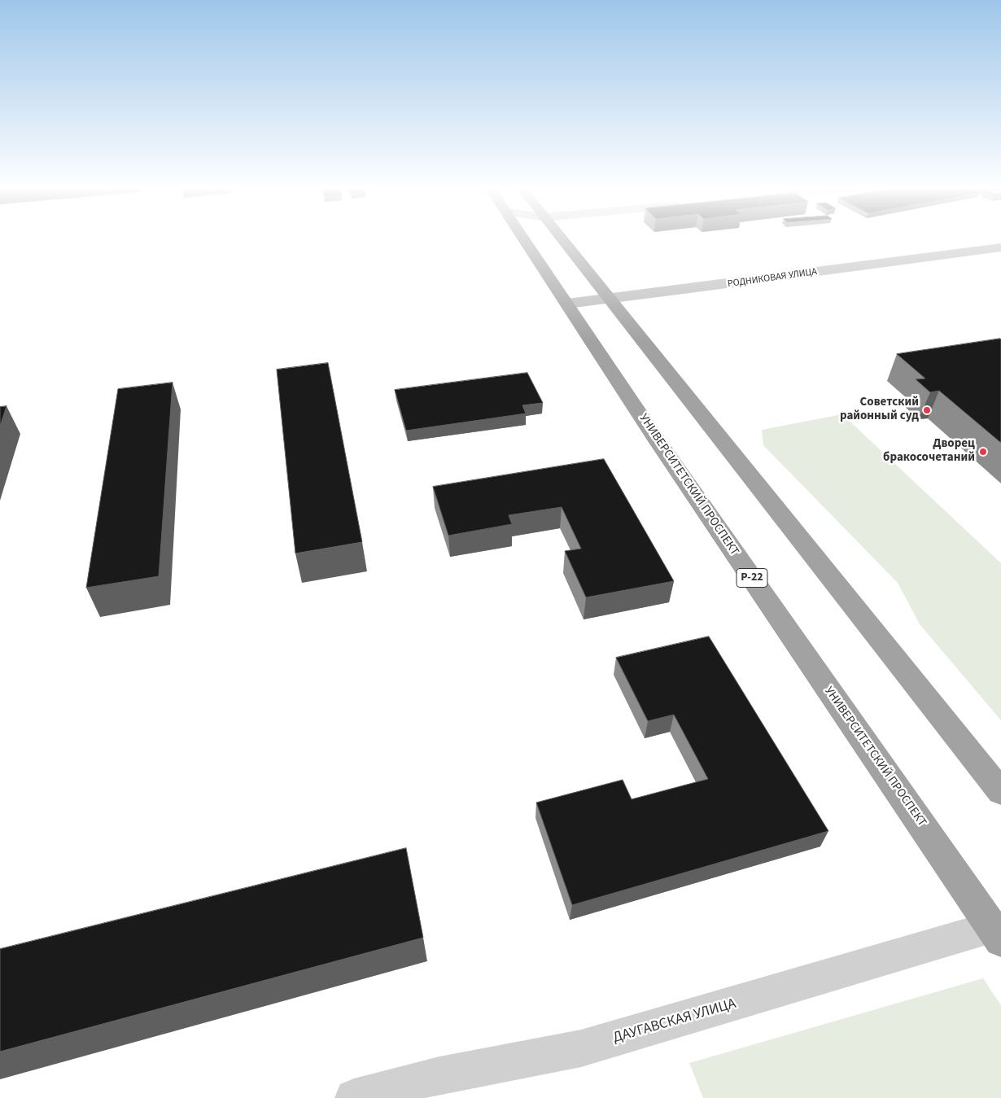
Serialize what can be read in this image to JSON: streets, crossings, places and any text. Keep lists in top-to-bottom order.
{
  "streets": {
    "highway": ["УНИВЕРСИТЕТСКИЙ ПРОСПЕКТ", "Р-22"],
    "main road": ["РОДНИКОВАЯ УЛИЦА"],
    "street": ["ДАУГАВСКАЯ УЛИЦА"]
  },
  "crossings": [
    ["РОДНИКОВАЯ УЛИЦА", "УНИВЕРСИТЕТСКИЙ ПРОСПЕКТ"],
    ["УНИВЕРСИТЕТСКИЙ ПРОСПЕКТ", "ДАУГАВСКАЯ УЛИЦА"]
  ],
  "places": ["Советский районный суд", "Дворец бракосочетаний"]
}
